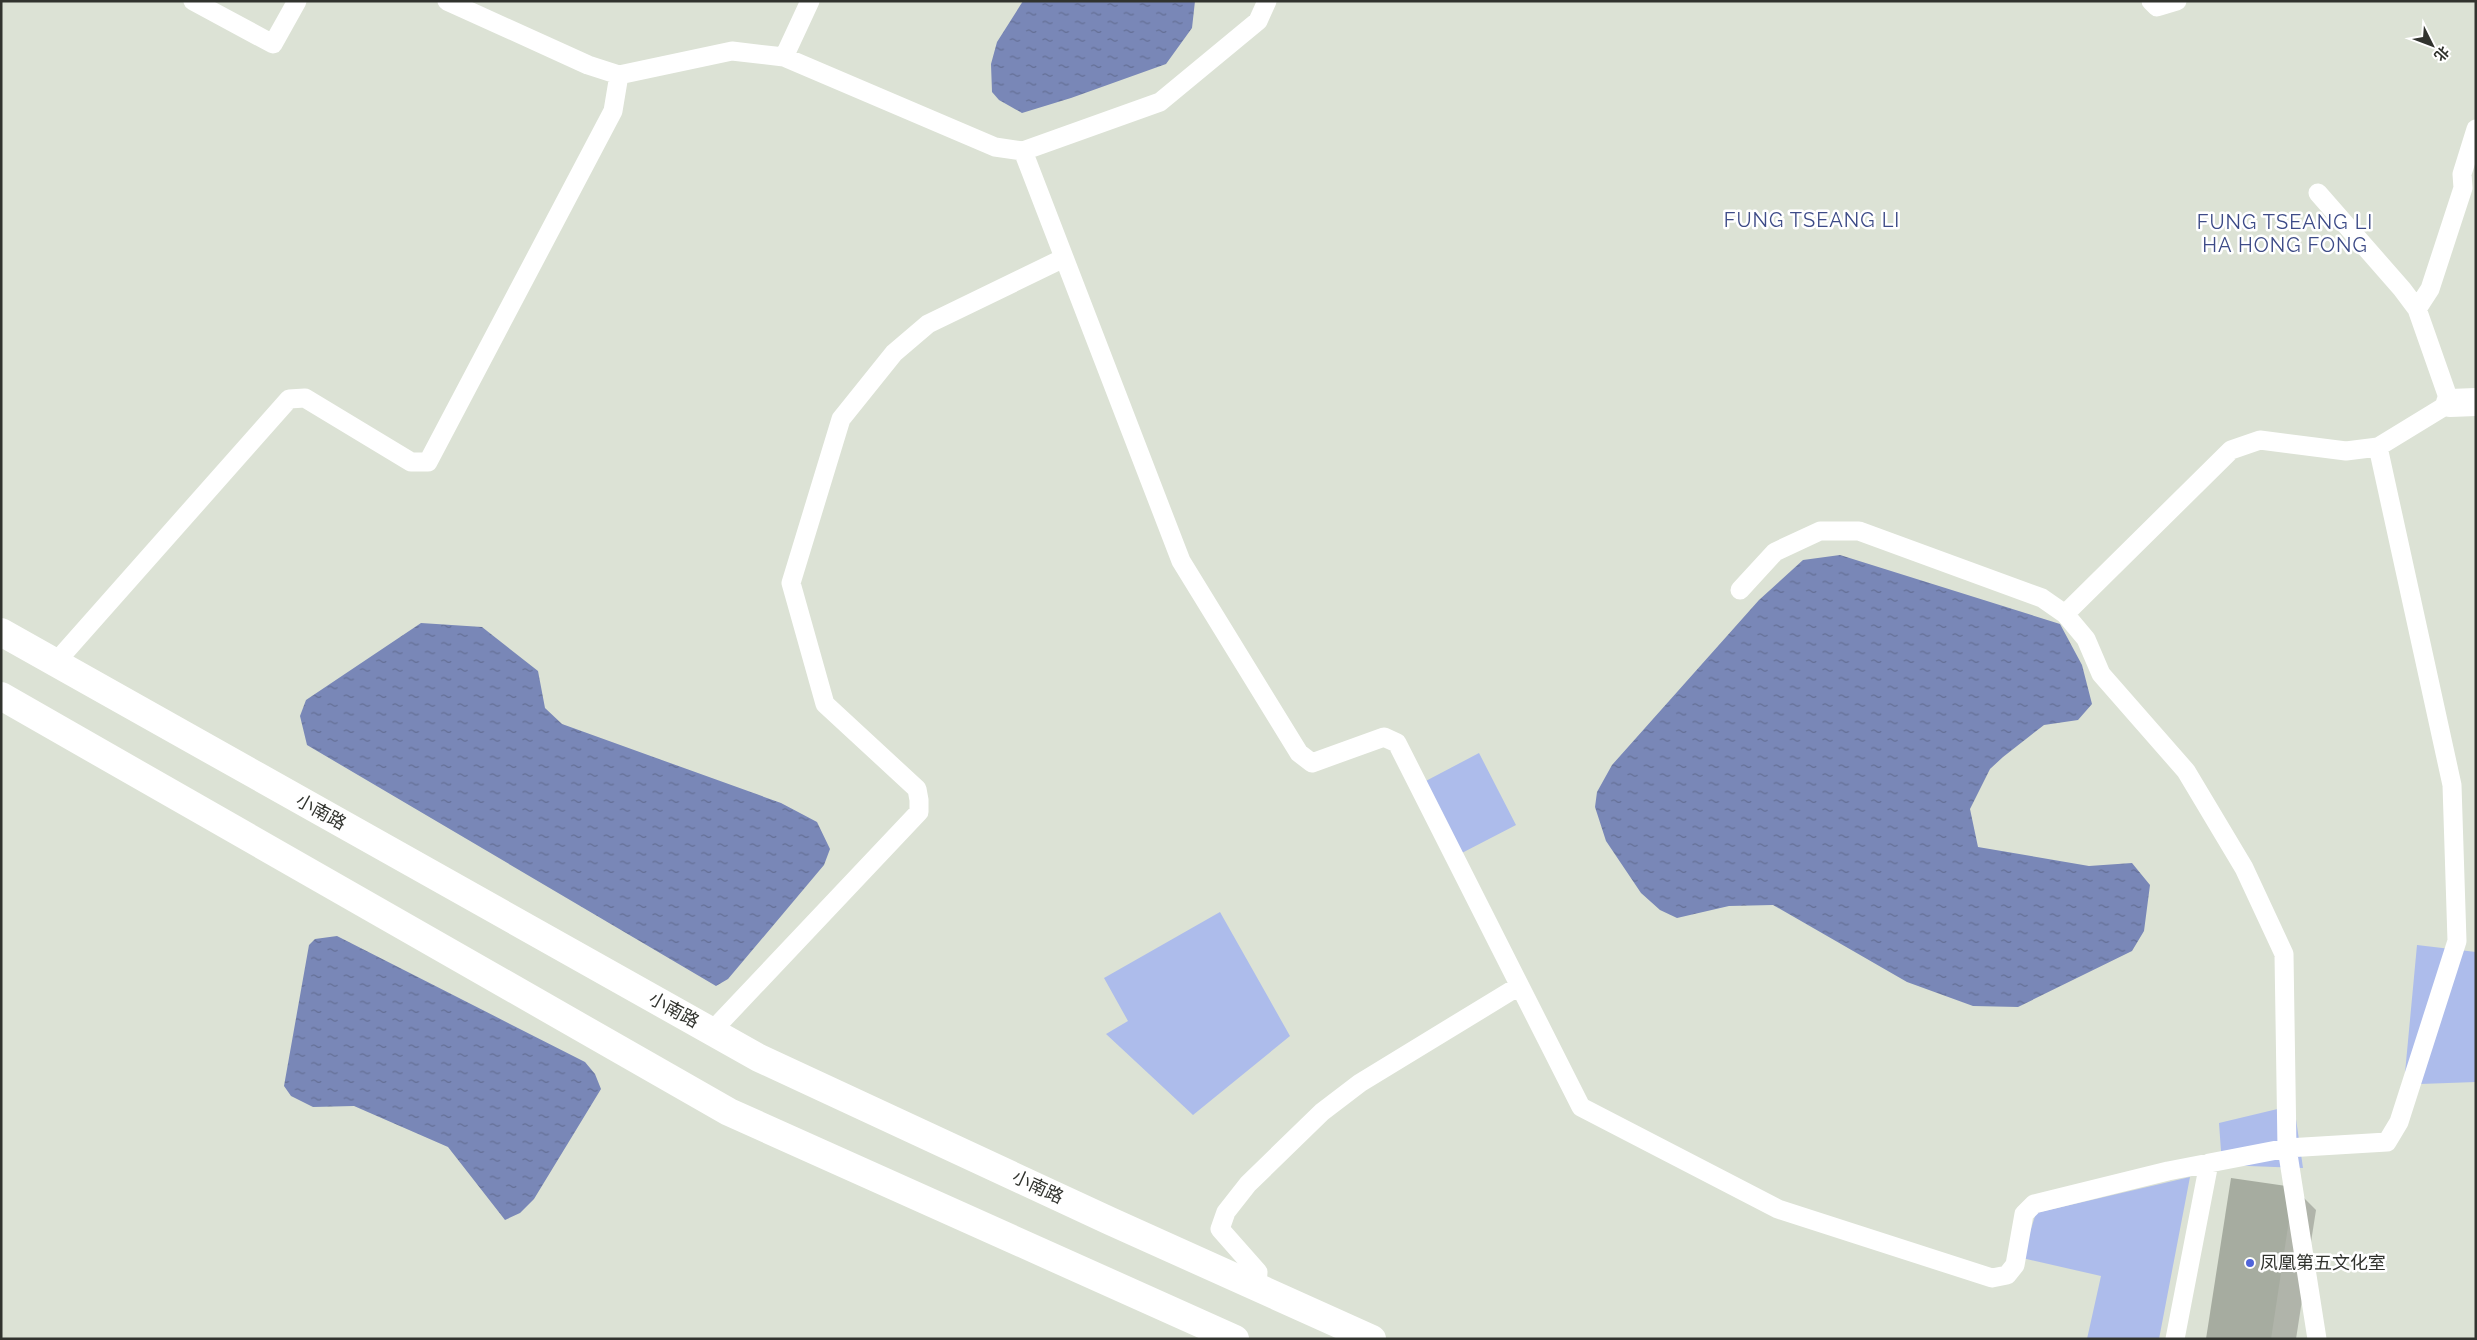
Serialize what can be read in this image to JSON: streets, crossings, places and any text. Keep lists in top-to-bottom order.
{
  "streets": {
    "main road": ["小南路"]
  },
  "districts": ["FUNG TSEANG LI", "FUNG TSEANG LI HA HONG FONG"],
  "places": ["凤凰第五文化室"],
  "north": "bottom right"
}
